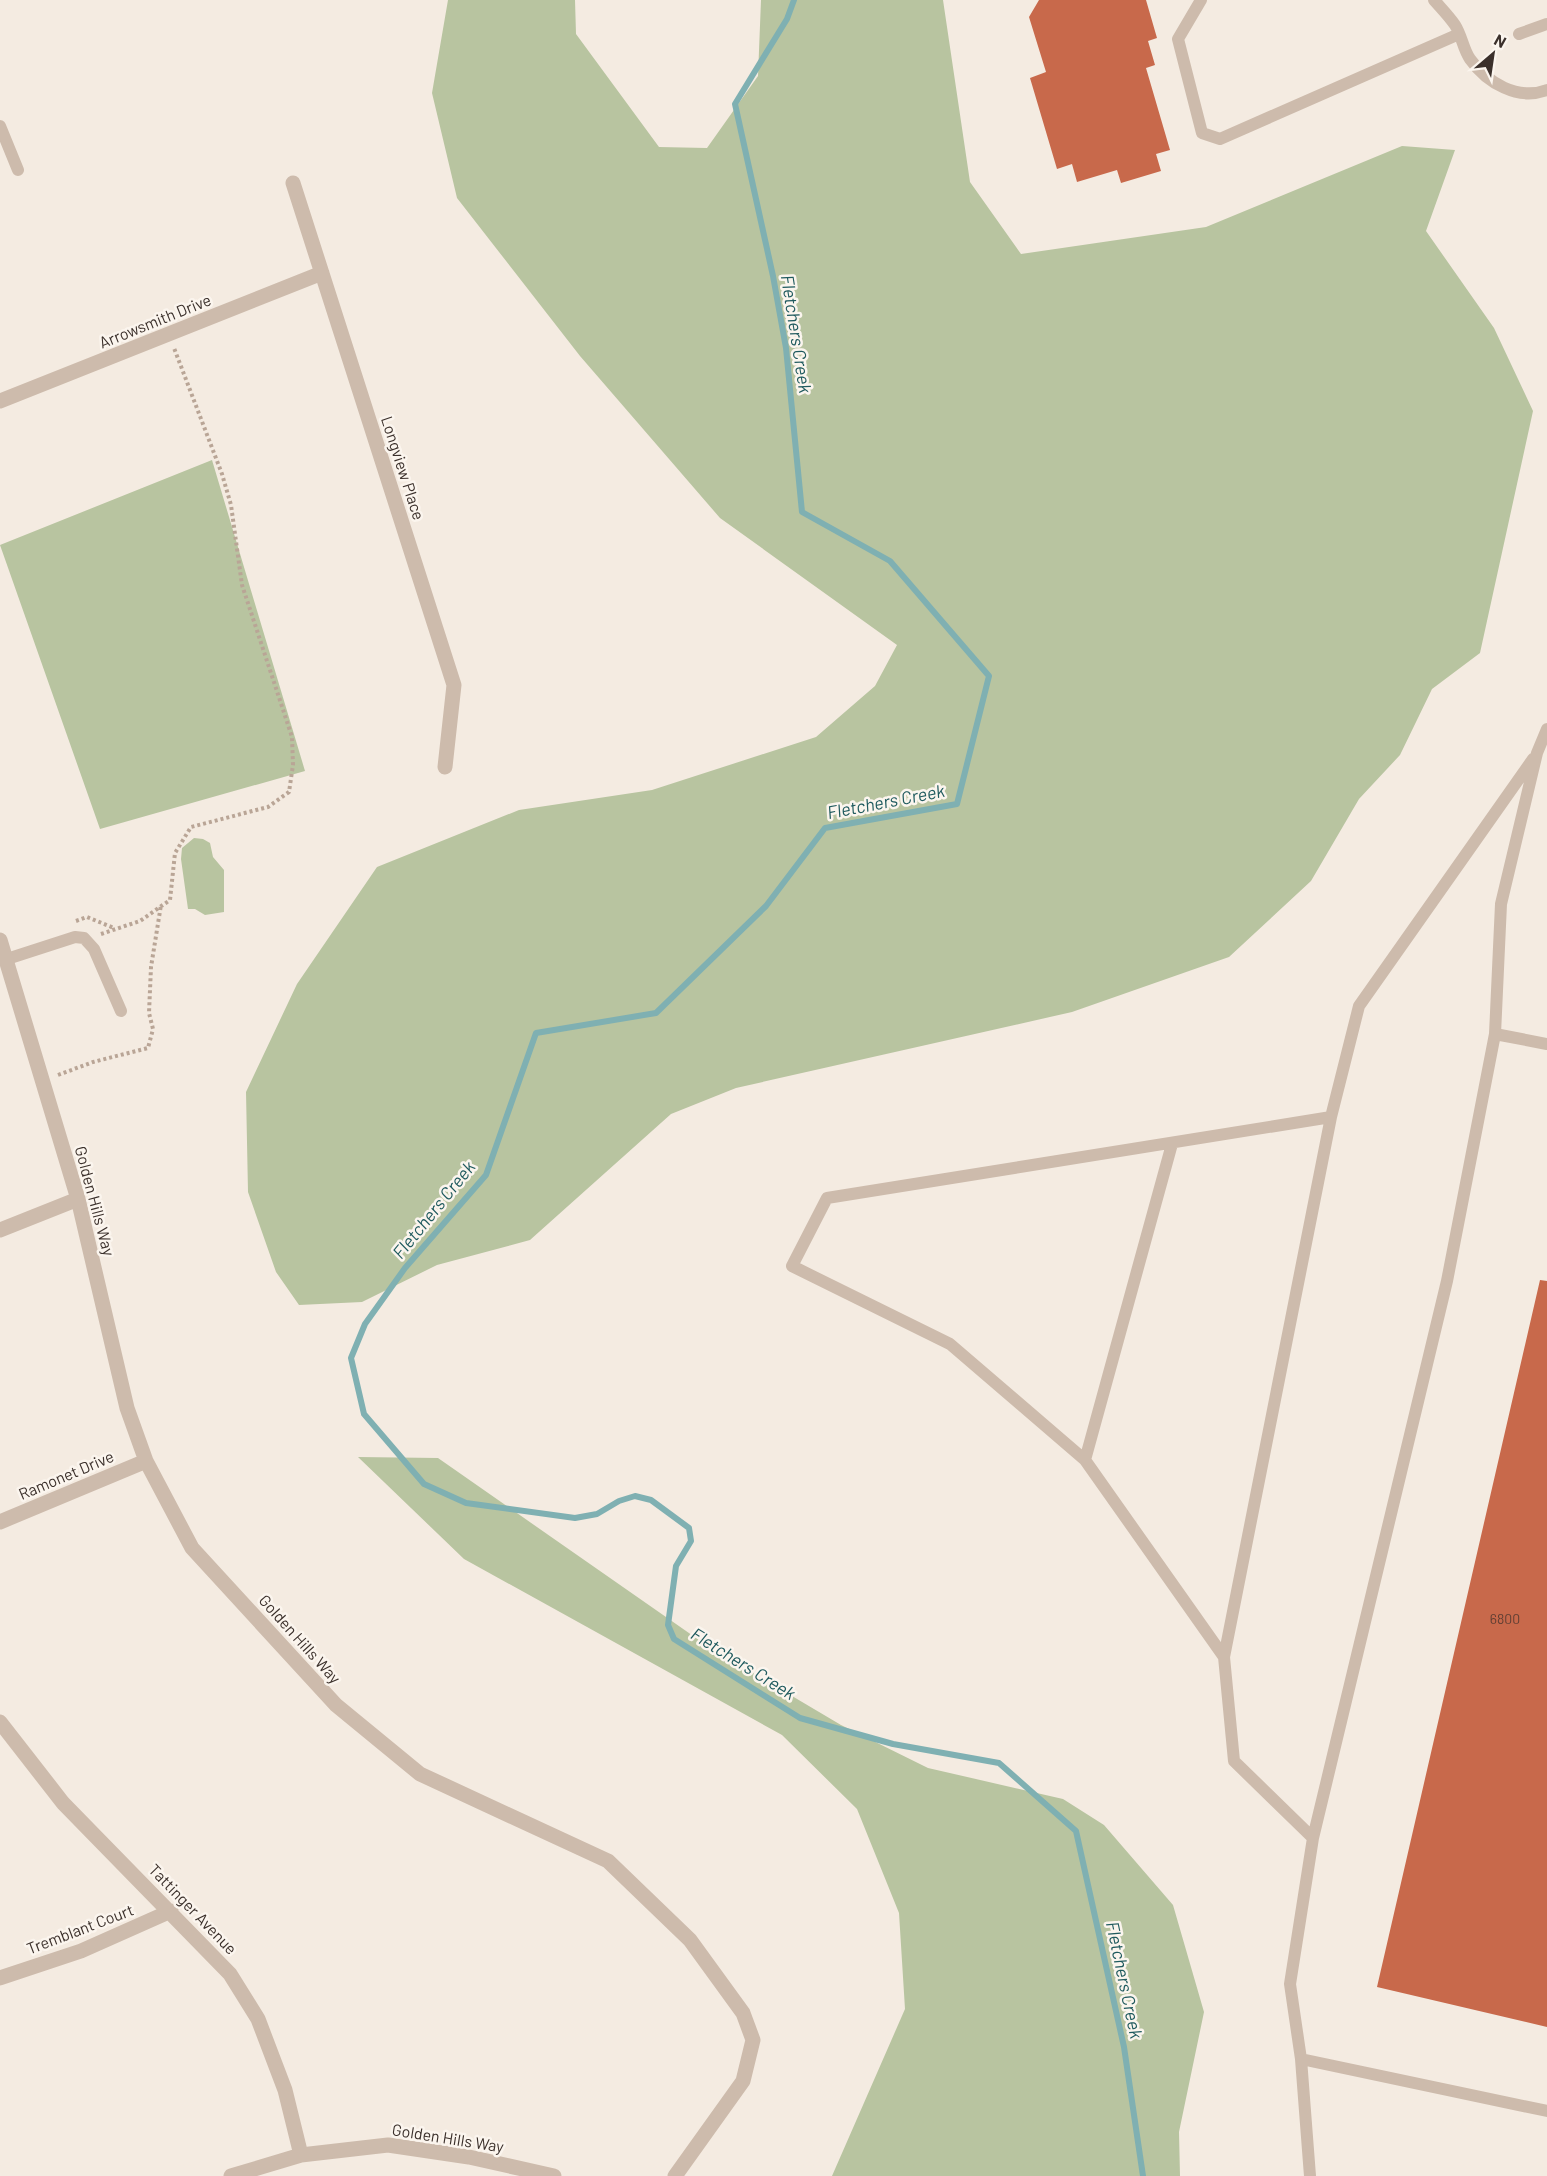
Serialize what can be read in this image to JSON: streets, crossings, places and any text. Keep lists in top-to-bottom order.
{
  "streets": {
    "street": [
      "Arrowsmith Drive",
      "Longview Place",
      "Golden Hills Way",
      "Ramonet Drive",
      "Tattinger Avenue",
      "Tremblant Court"
    ]
  },
  "crossings": [
    ["Arrowsmith Drive", "Longview Place"],
    ["Golden Hills Way", "Ramonet Drive"],
    ["Golden Hills Way", "Tattinger Avenue"],
    ["Tattinger Avenue", "Tremblant Court"]
  ],
  "water": ["Fletchers Creek"],
  "house_numbers": ["6800"],
  "north": "top right"
}
